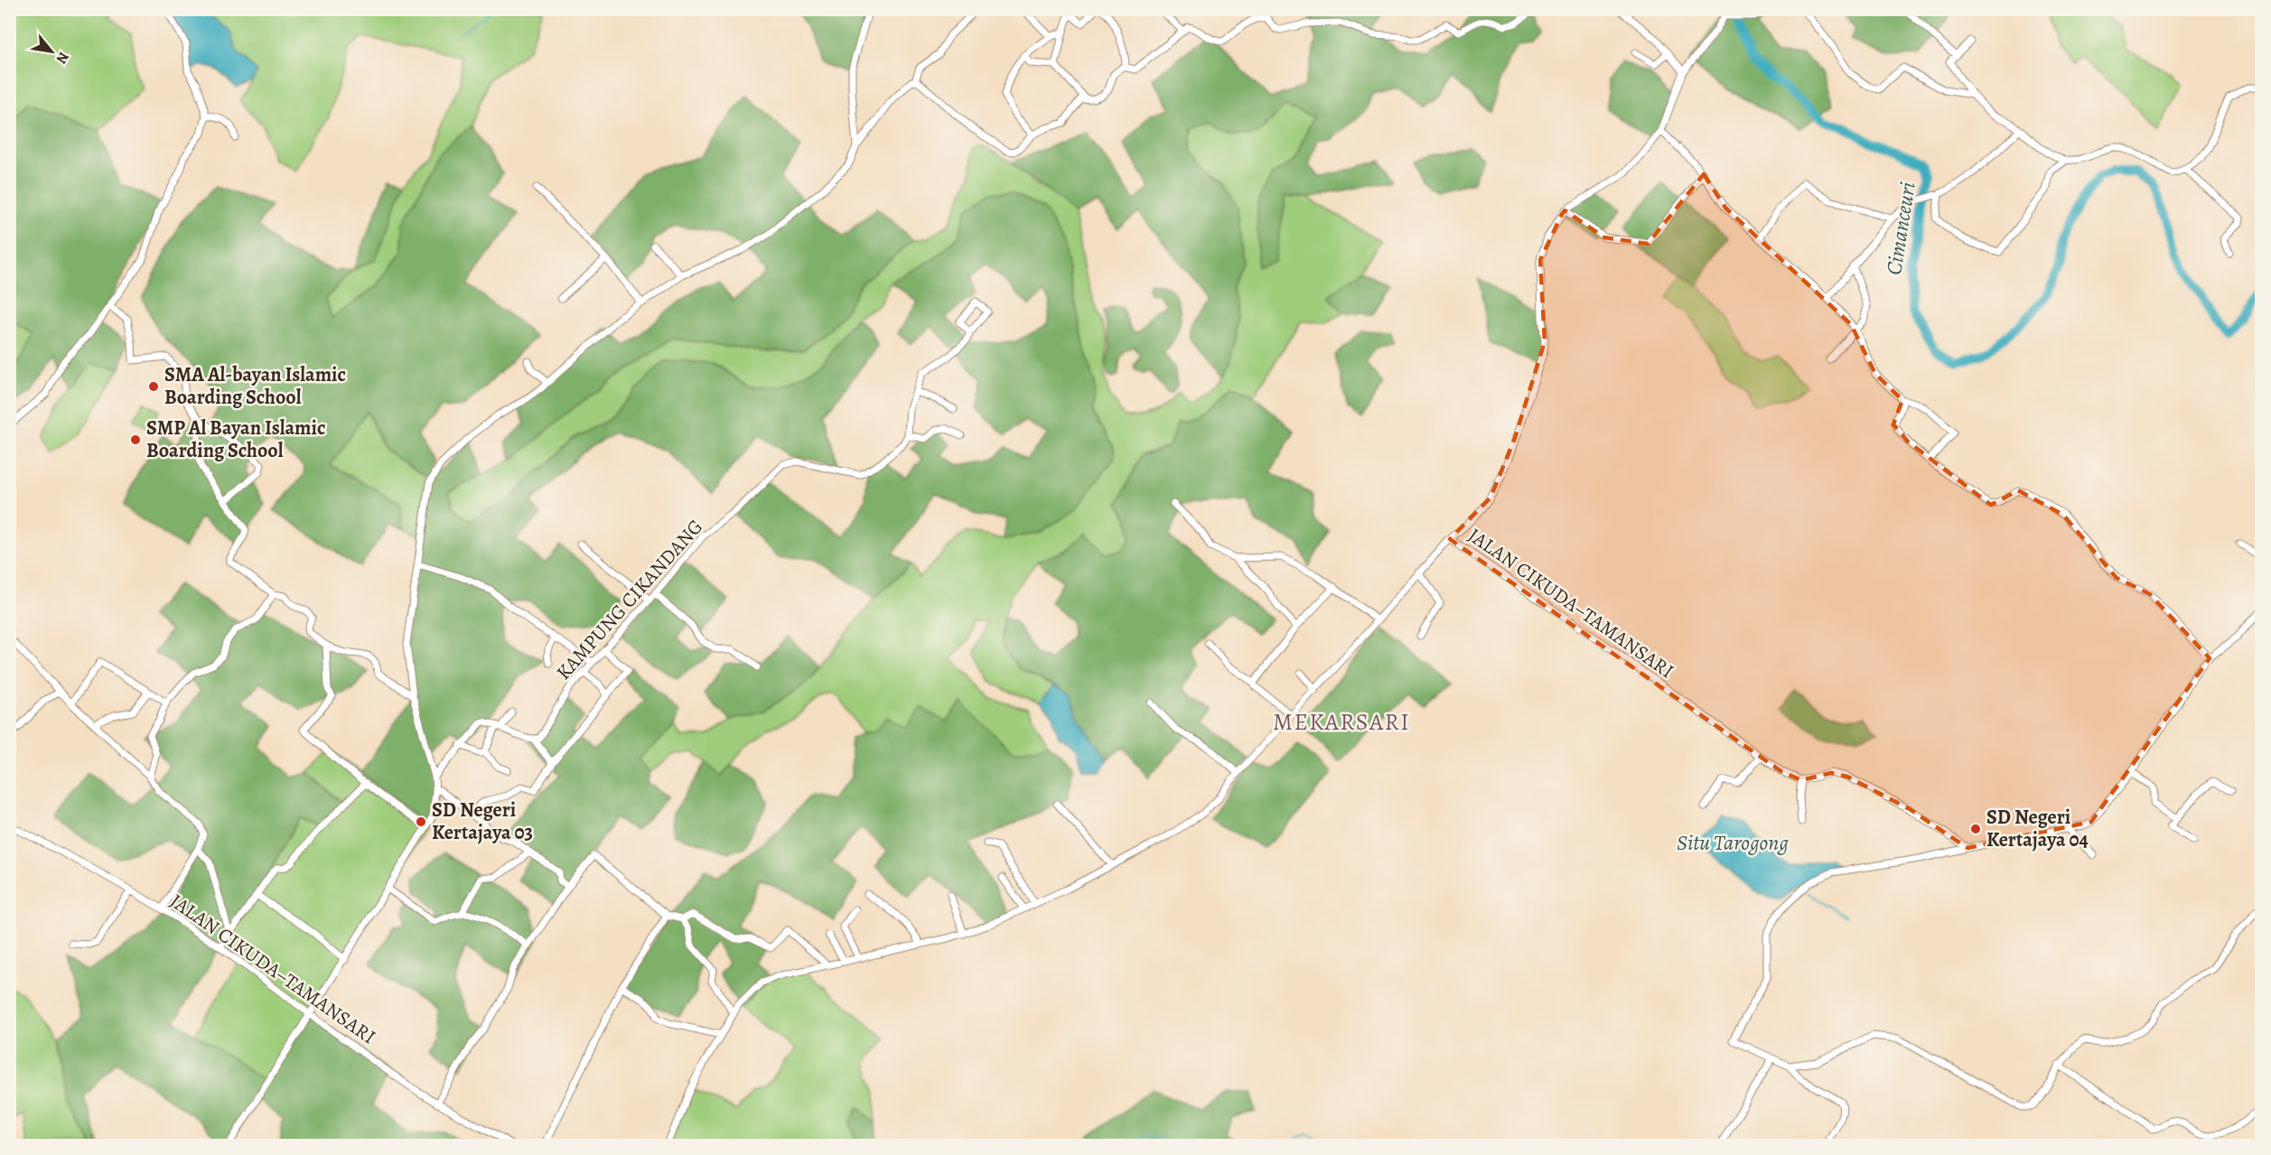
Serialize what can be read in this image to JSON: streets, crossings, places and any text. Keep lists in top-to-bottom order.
{
  "streets": {
    "street": ["KAMPUNG CIKANDANG", "JALAN CIKUDA–TAMANSARI"]
  },
  "districts": ["MEKARSARI"],
  "water": ["Cimanceuri", "Situ Tarogong"],
  "places": [
    "SMA Al-bayan Islamic Boarding School",
    "SMP Al Bayan Islamic Boarding School",
    "SD Negeri Kertajaya 03",
    "SD Negeri Kertajaya 04"
  ],
  "north": "bottom right"
}
